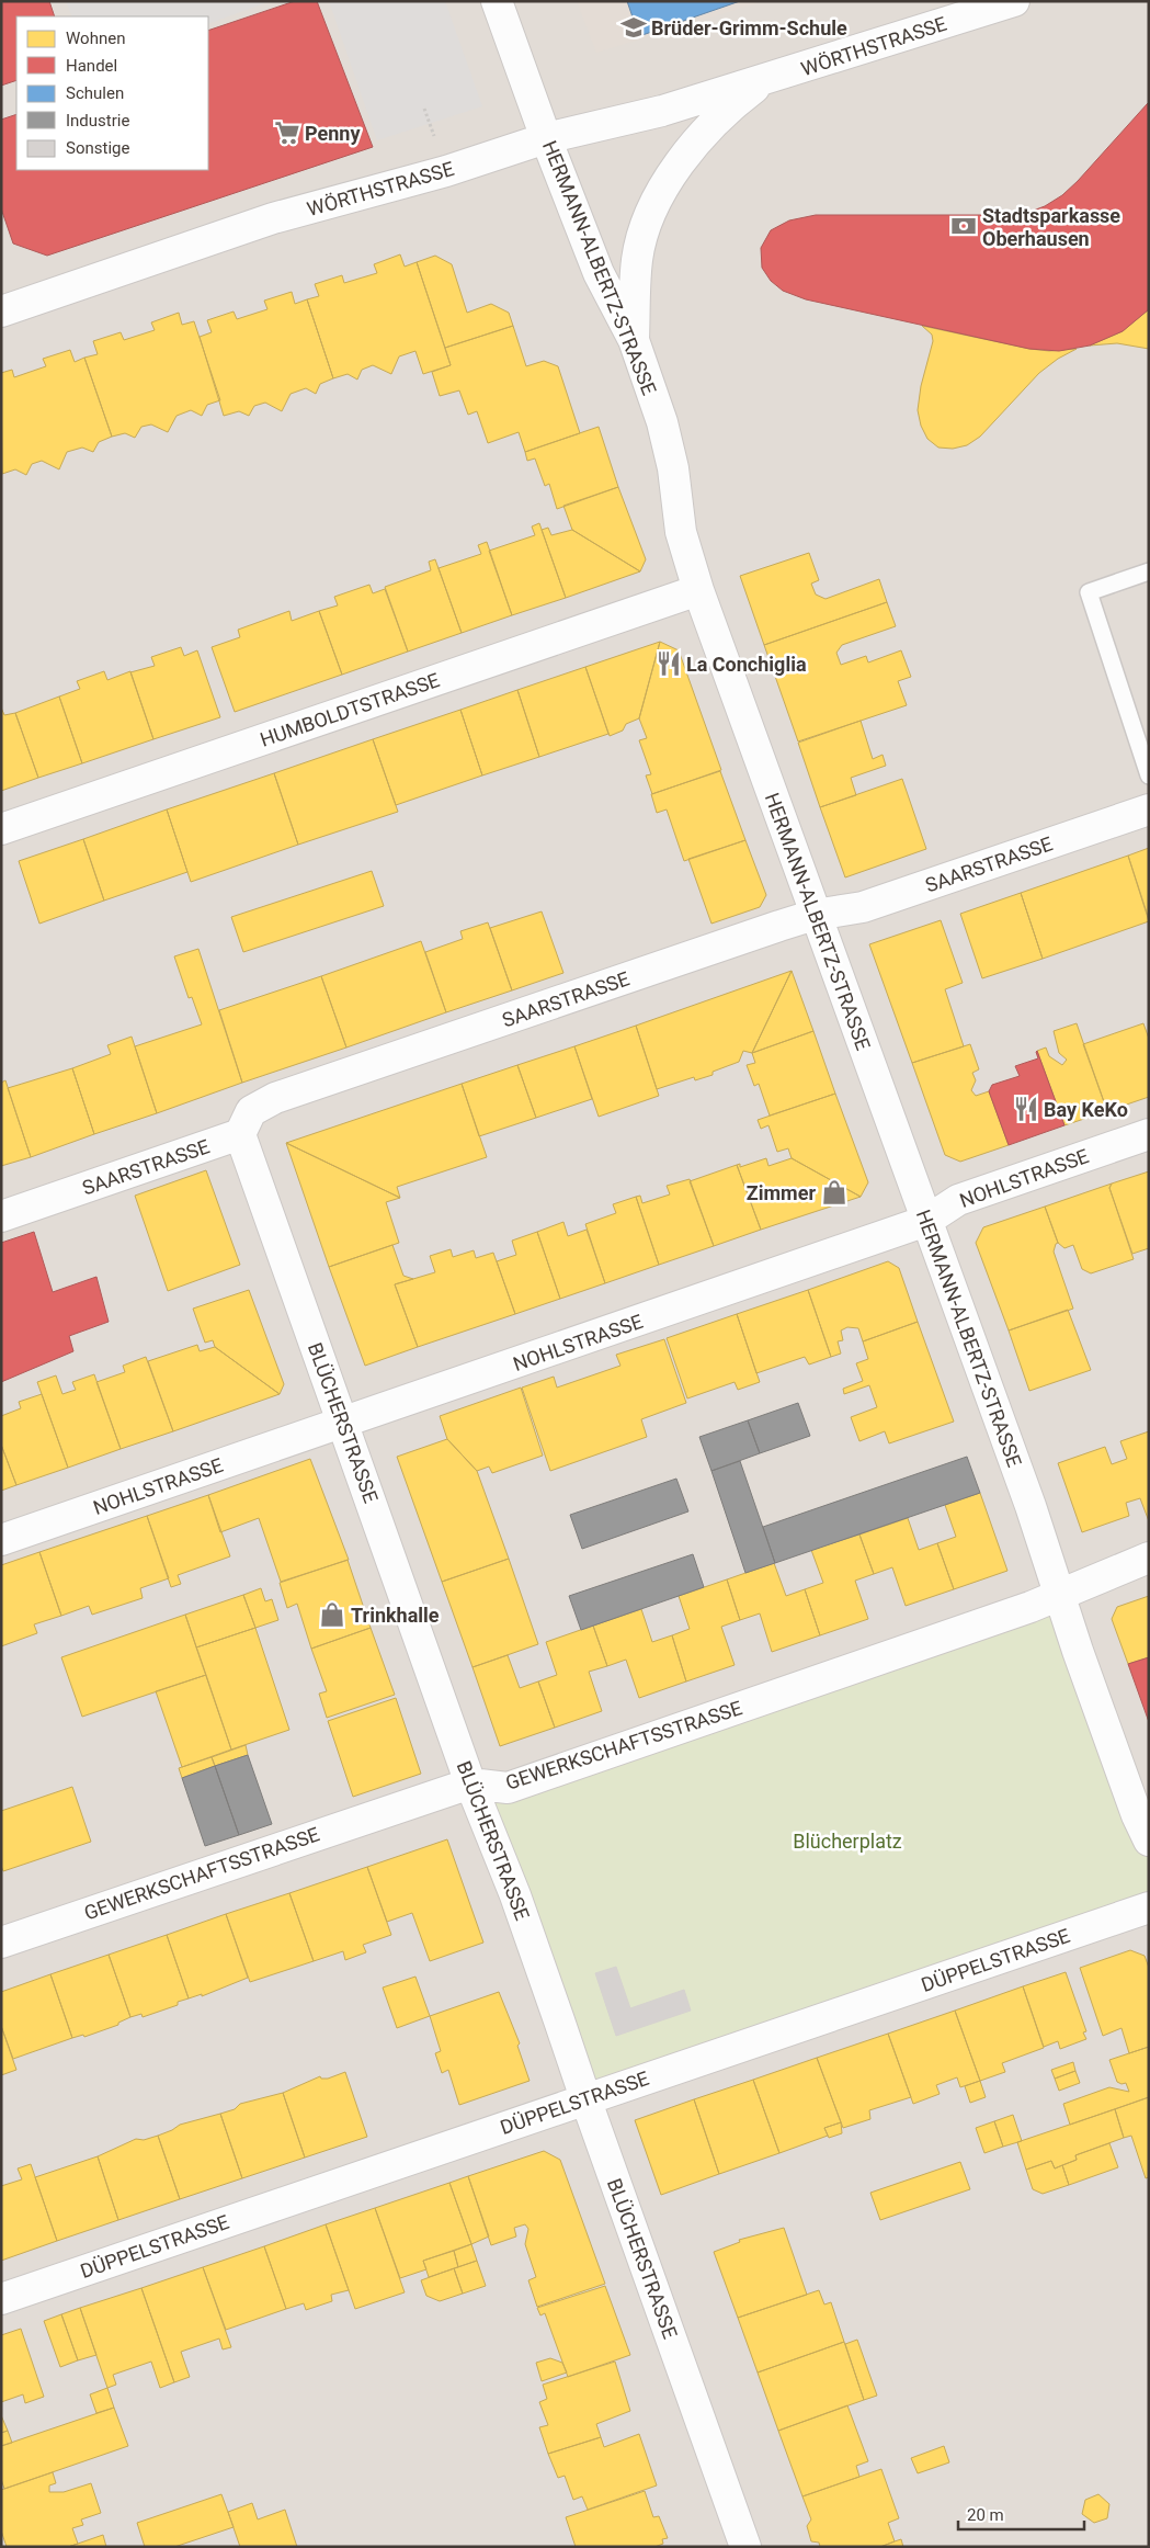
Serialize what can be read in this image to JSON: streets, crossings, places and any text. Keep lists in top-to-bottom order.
{
  "streets": {
    "street": [
      "WÖRTHSTRASSE",
      "HERMANN-ALBERTZ-STRASSE",
      "HUMBOLDTSTRASSE",
      "SAARSTRASSE",
      "NOHLSTRASSE",
      "BLÜCHERSTRASSE",
      "GEWERKSCHAFTSSTRASSE",
      "DÜPPELSTRASSE"
    ]
  },
  "crossings": [
    ["WÖRTHSTRASSE", "HERMANN-ALBERTZ-STRASSE"],
    ["HERMANN-ALBERTZ-STRASSE", "HUMBOLDTSTRASSE"],
    ["HERMANN-ALBERTZ-STRASSE", "SAARSTRASSE"],
    ["HERMANN-ALBERTZ-STRASSE", "NOHLSTRASSE"],
    ["HERMANN-ALBERTZ-STRASSE", "GEWERKSCHAFTSSTRASSE"],
    ["SAARSTRASSE", "BLÜCHERSTRASSE"],
    ["NOHLSTRASSE", "BLÜCHERSTRASSE"],
    ["BLÜCHERSTRASSE", "GEWERKSCHAFTSSTRASSE"],
    ["BLÜCHERSTRASSE", "DÜPPELSTRASSE"]
  ],
  "parks": ["Blücherplatz"],
  "places": {
    "school or university": ["Brüder-Grimm-Schule"],
    "supermarket": ["Penny"],
    "bank": ["Stadtsparkasse Oberhausen"],
    "restaurant": ["La Conchiglia", "Bay KeKo"],
    "shop": ["Zimmer", "Trinkhalle"]
  },
  "legend": [
    "Wohnen",
    "Handel",
    "Schulen",
    "Industrie",
    "Sonstige"
  ],
  "scale_bar": "20 m"
}
